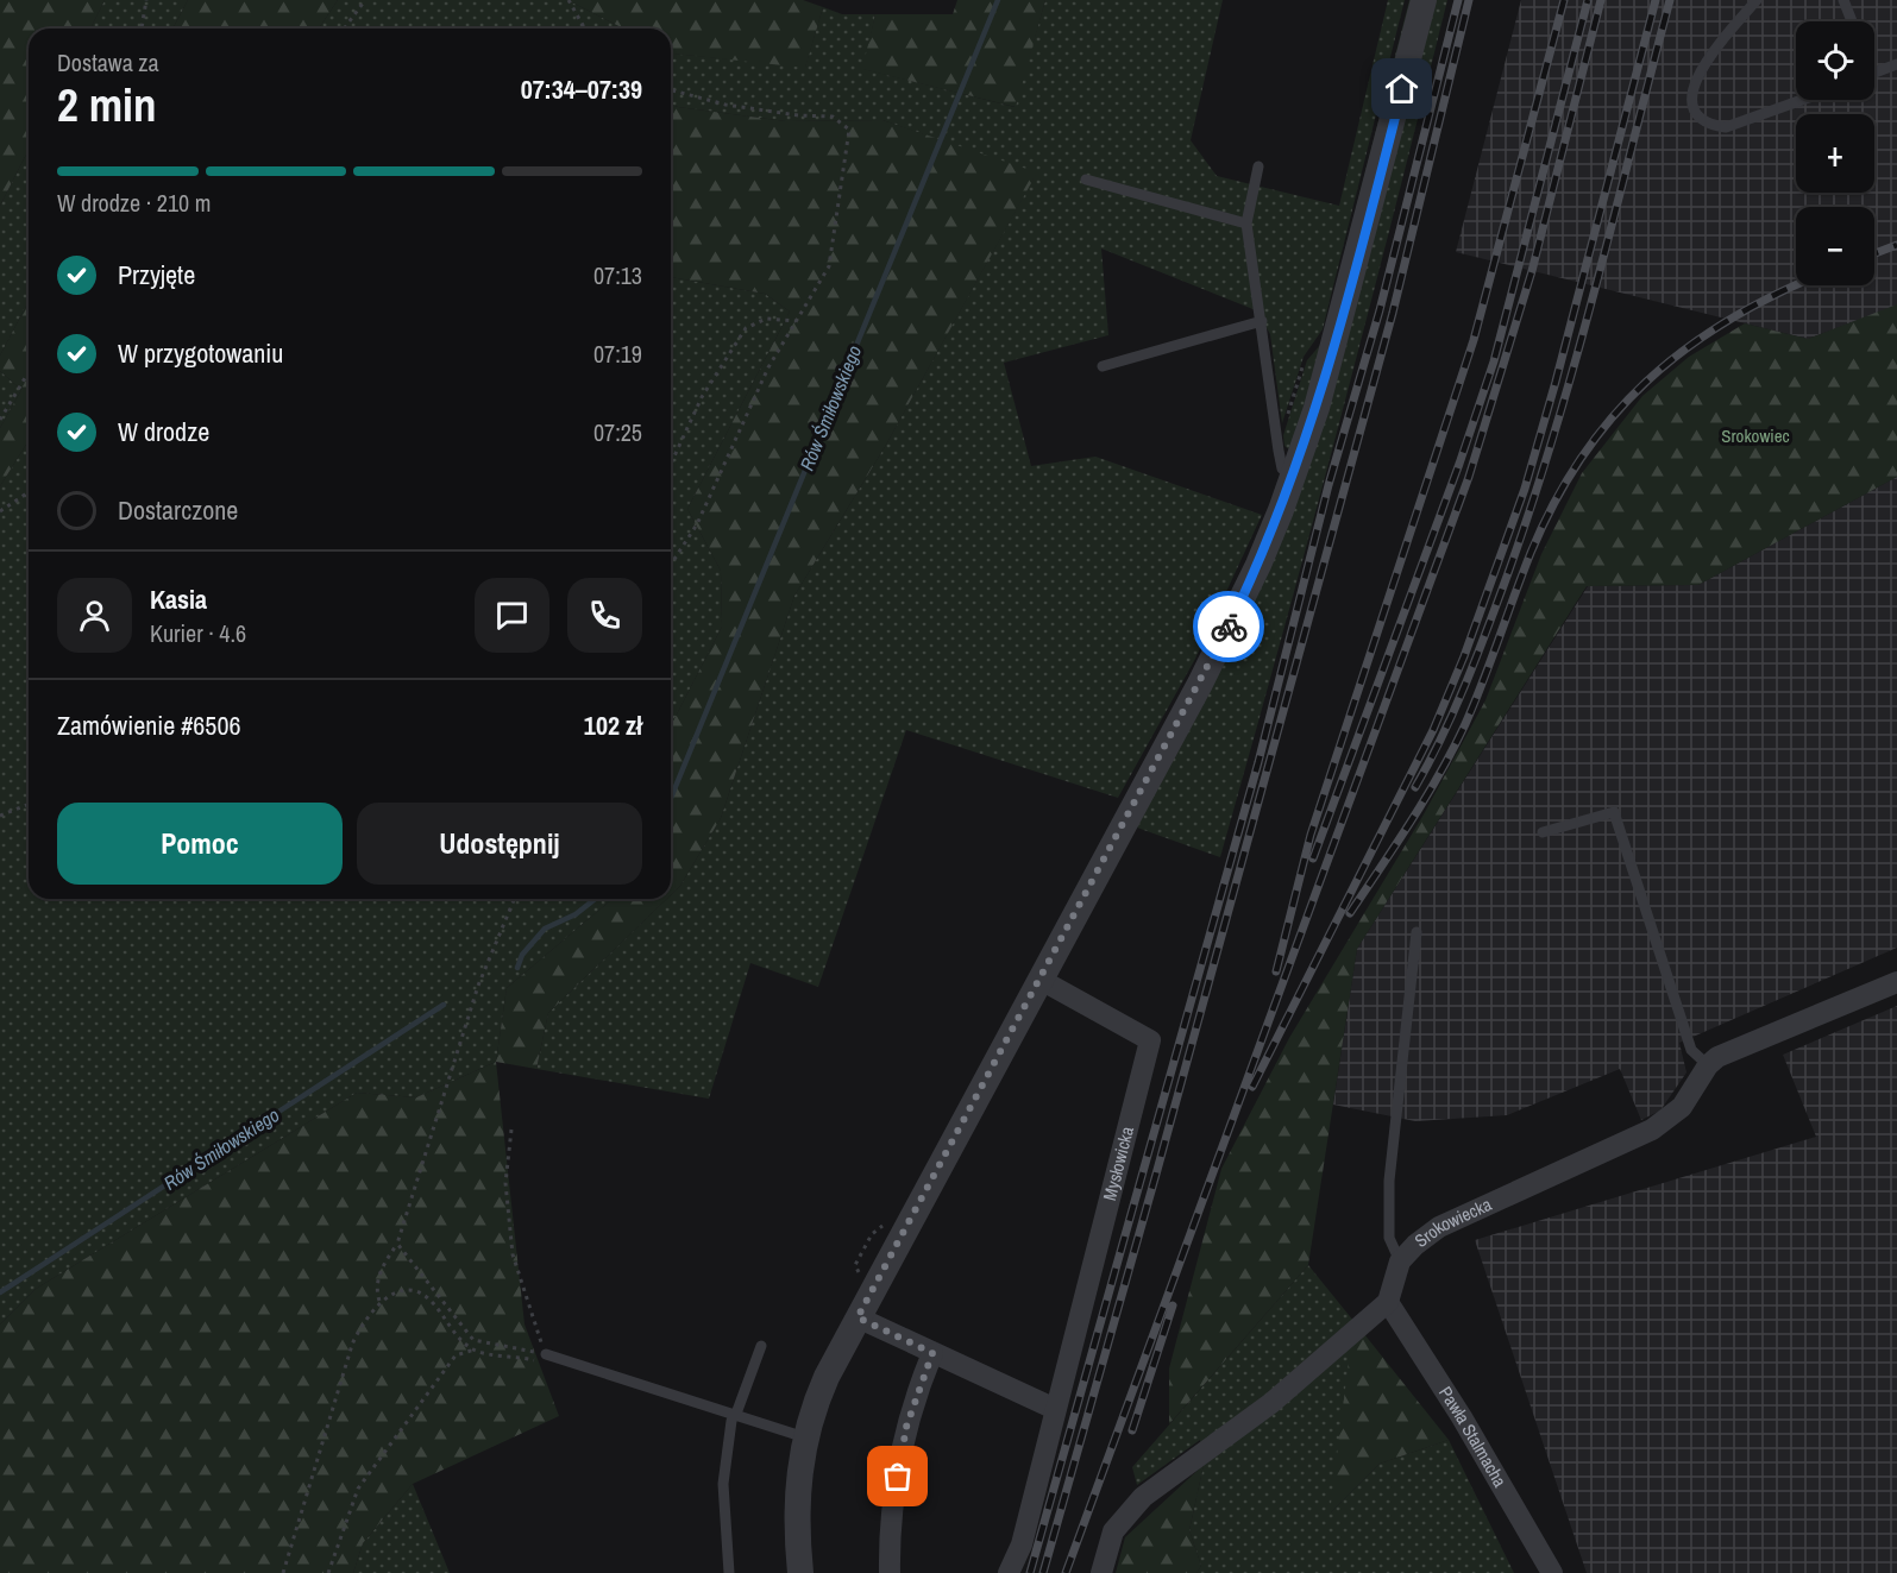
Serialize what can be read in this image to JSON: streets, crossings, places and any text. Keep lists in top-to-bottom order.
{
  "streets": {
    "street": ["Mysłowicka", "Srokowiecka", "Pawła Stalmacha"]
  },
  "crossings": [
    ["Srokowiecka", "Pawła Stalmacha"]
  ],
  "water": ["Rów Śmiłowskiego"],
  "parks": ["Srokowiec"],
  "page": {
    "map_buttons": ["+", "−"],
    "heading": ["2 min", "Dostawa za", "07:34–07:39"],
    "panel": [
      "Kasia",
      "Kurier · 4.6",
      "Zamówienie #6506",
      "102 zł"
    ],
    "bar": "W drodze · 210 m",
    "list": [
      ["Przyjęte", "07:13"],
      ["W przygotowaniu", "07:19"],
      ["W drodze", "07:25"],
      "Dostarczone"
    ],
    "buttons": ["Pomoc", "Udostępnij"]
  }
}
